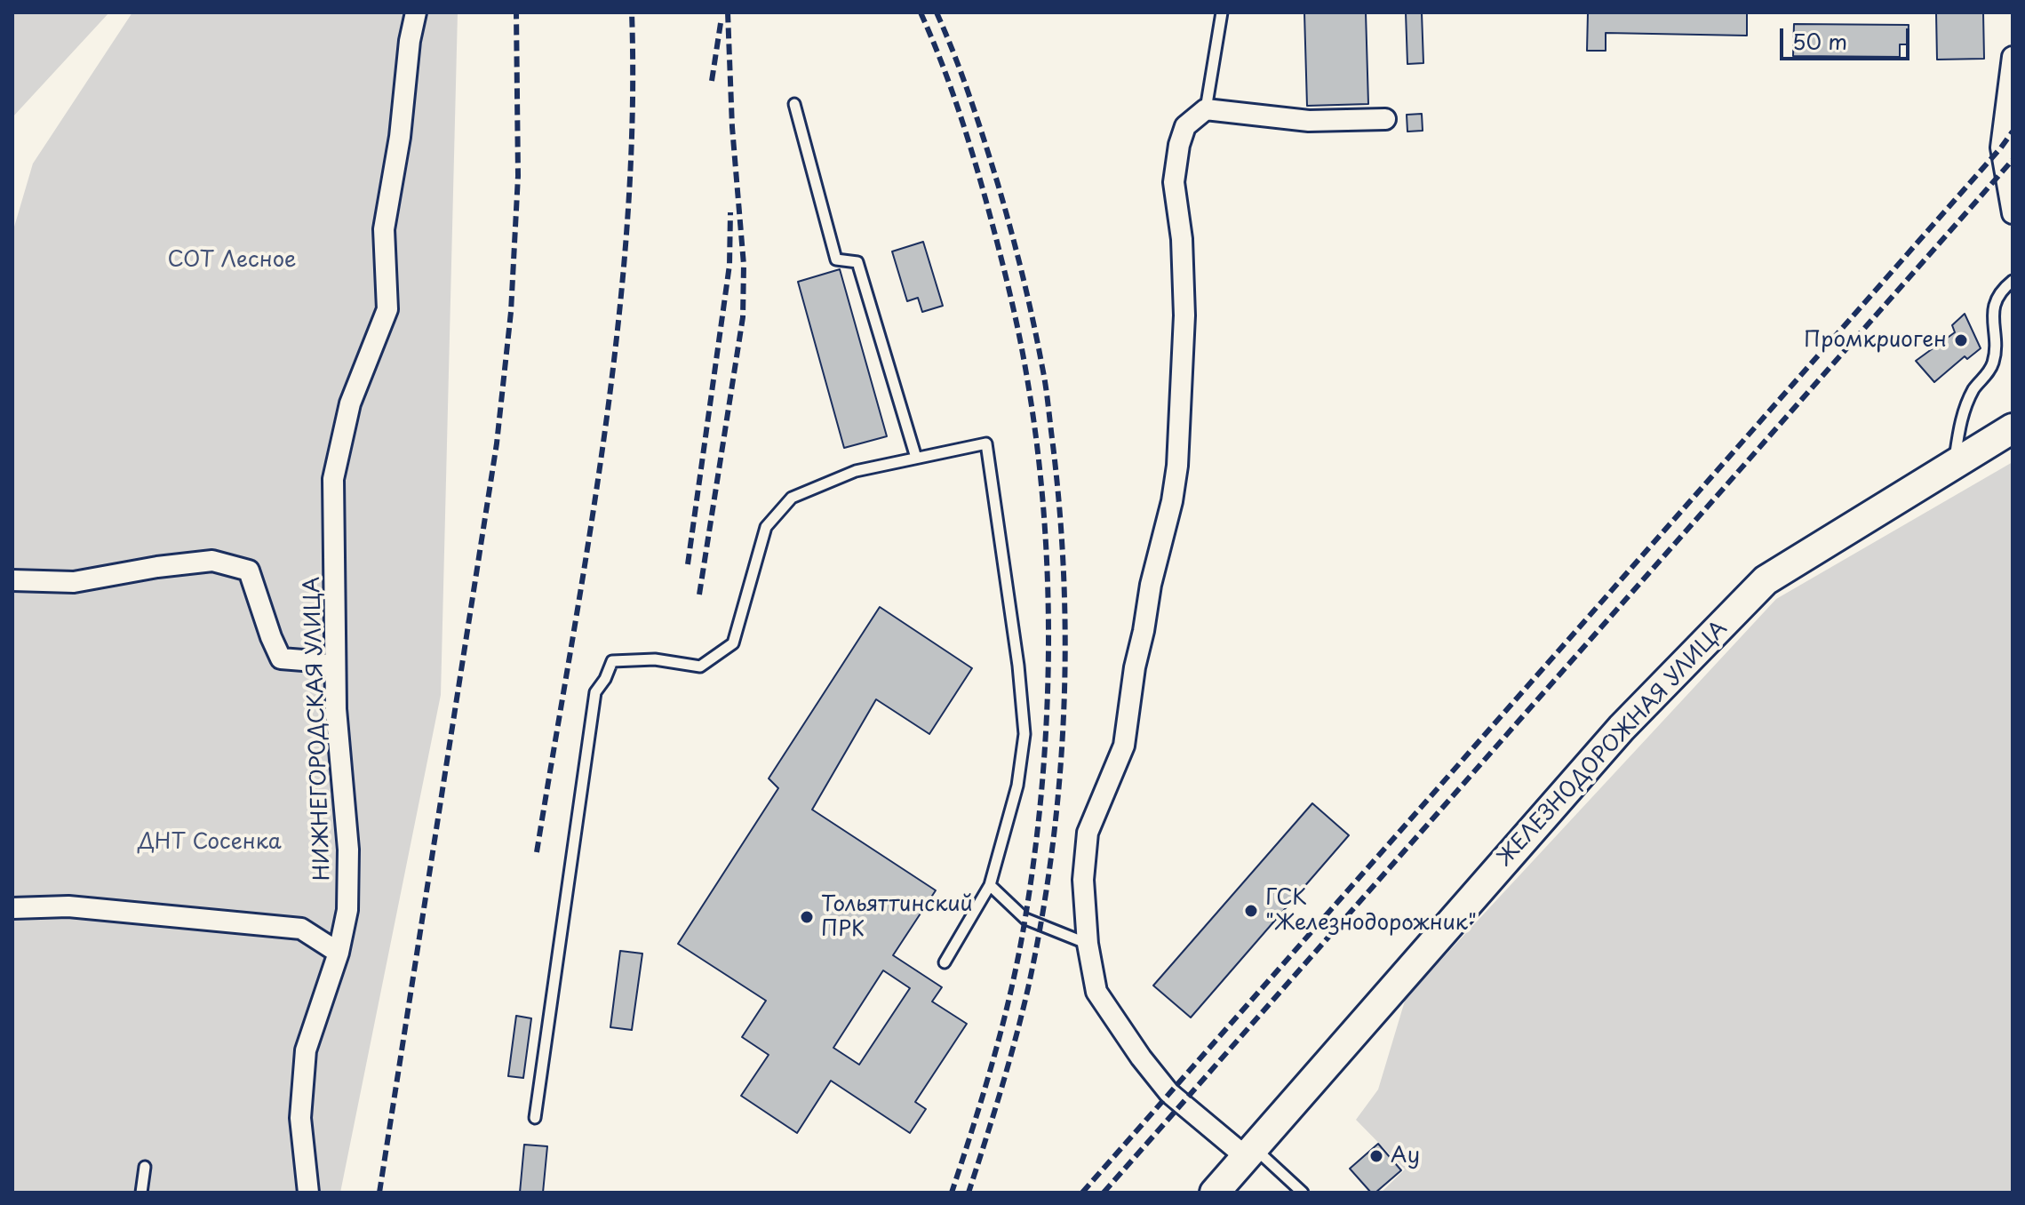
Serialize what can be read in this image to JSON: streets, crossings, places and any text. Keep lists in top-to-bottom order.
{
  "streets": {
    "main road": ["ЖЕЛЕЗНОДОРОЖНАЯ УЛИЦА"],
    "street": ["НИЖНЕГОРОДСКАЯ УЛИЦА"]
  },
  "parks": ["СОТ Лесное", "ДНТ Сосенка"],
  "places": [
    "Промкриоген",
    "ГСК \"Железнодорожник\"",
    "Тольяттинский ПРК",
    "Ау"
  ],
  "scale_bar": "50 m"
}
